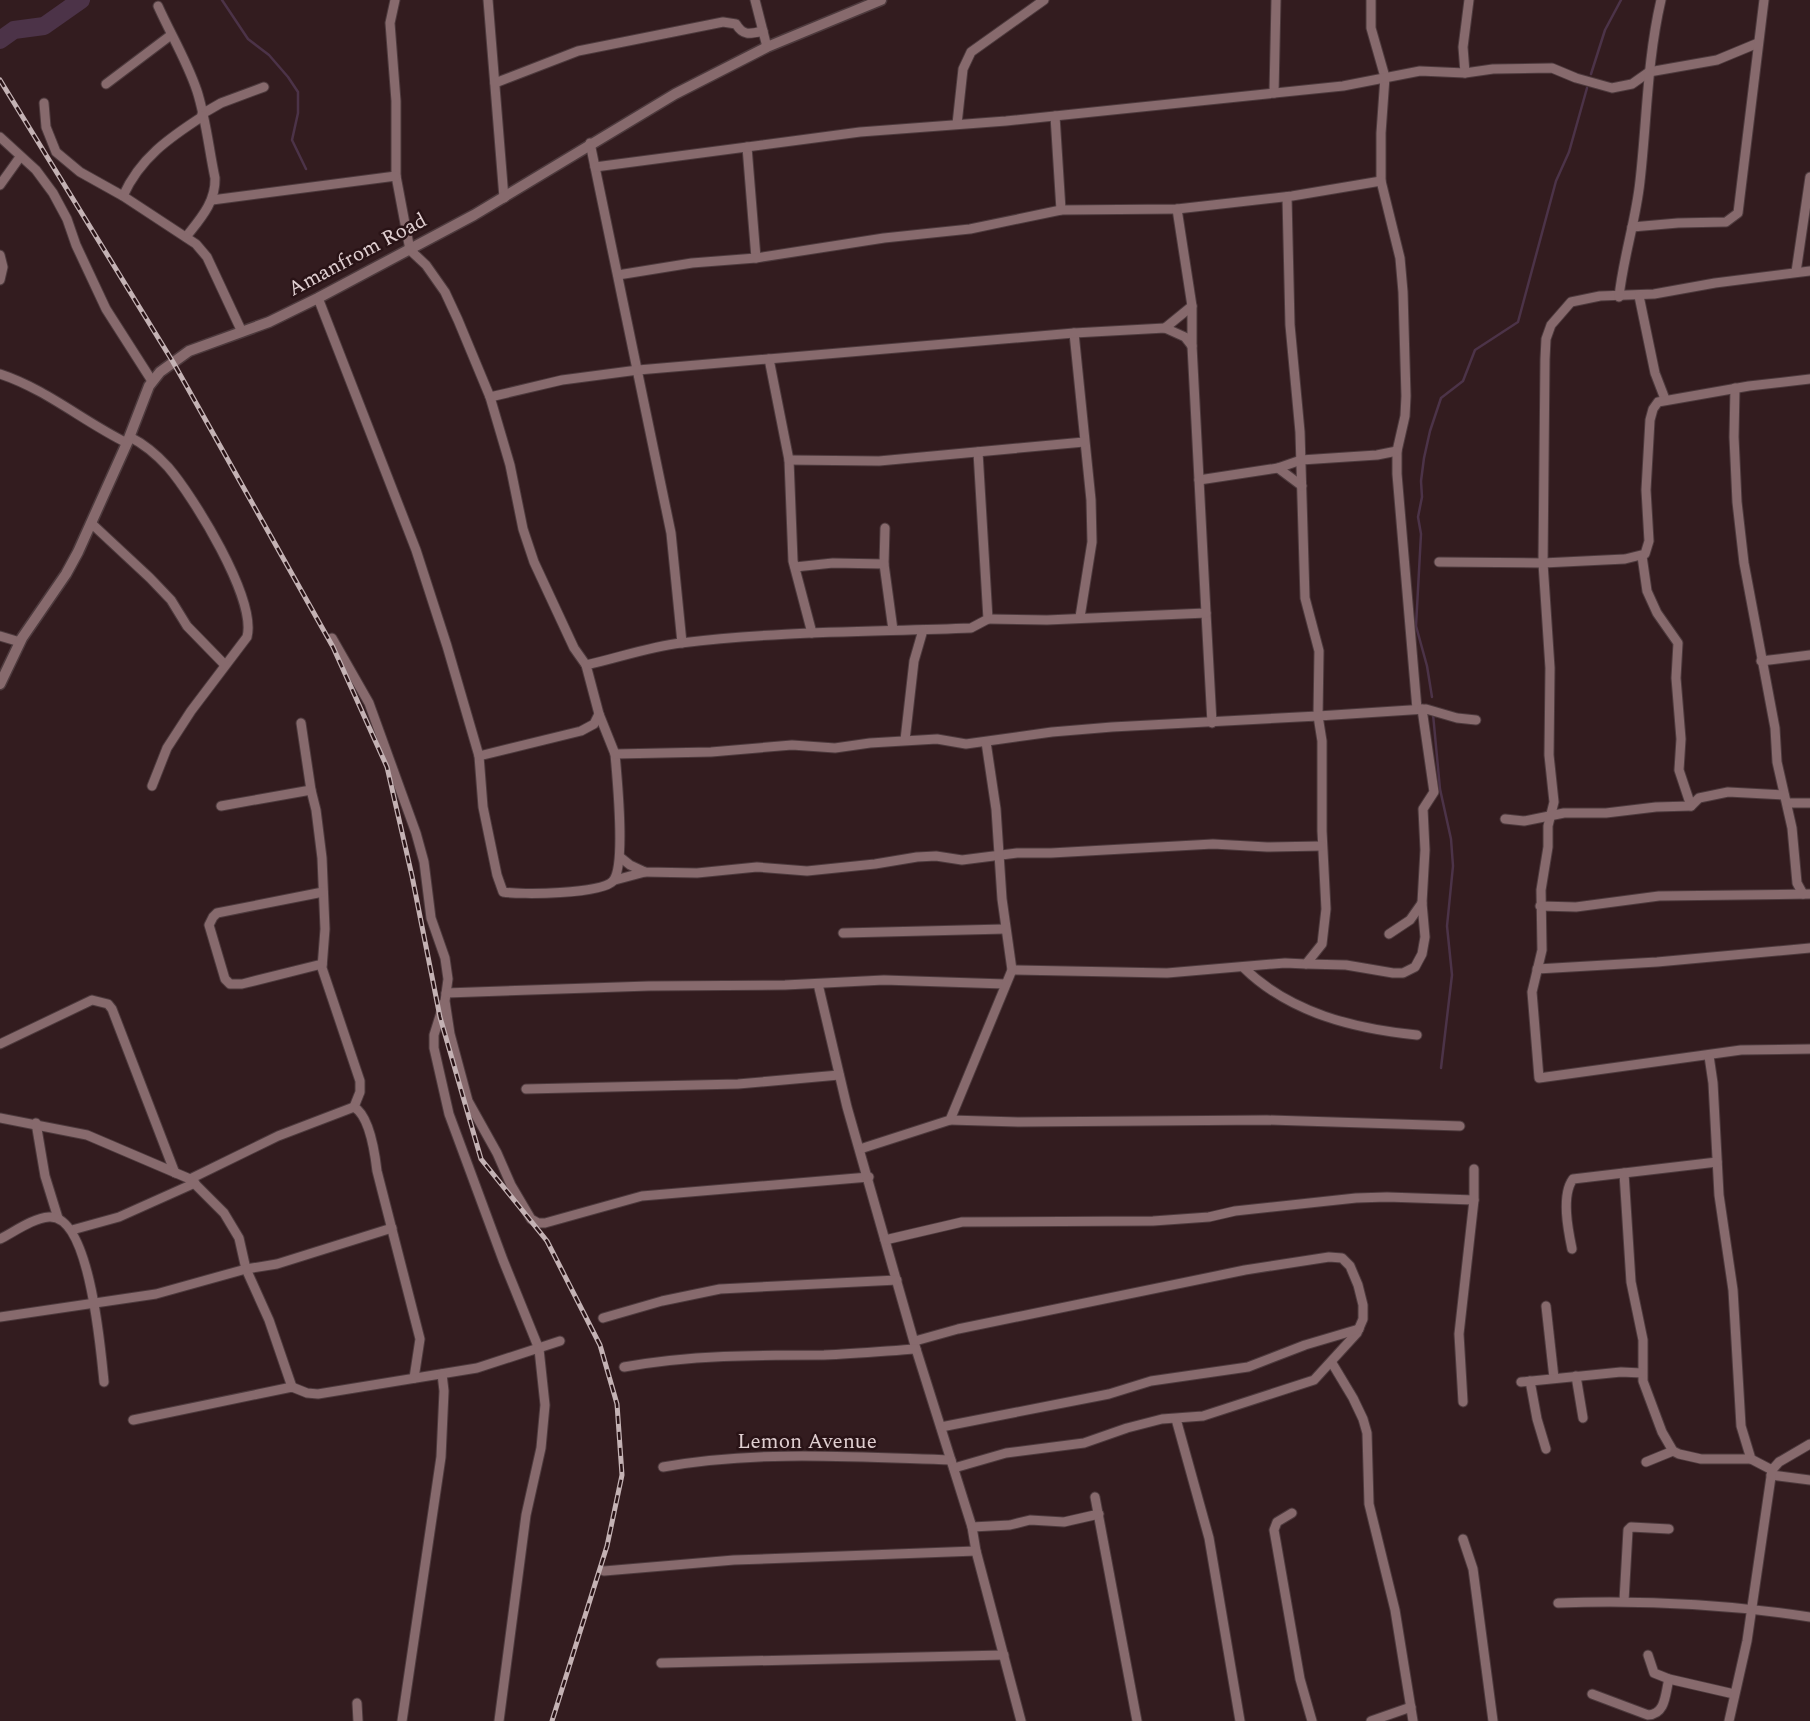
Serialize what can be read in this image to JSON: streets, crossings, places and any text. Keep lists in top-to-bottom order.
{
  "streets": {
    "street": ["Amanfrom Road", "Lemon Avenue"]
  }
}
